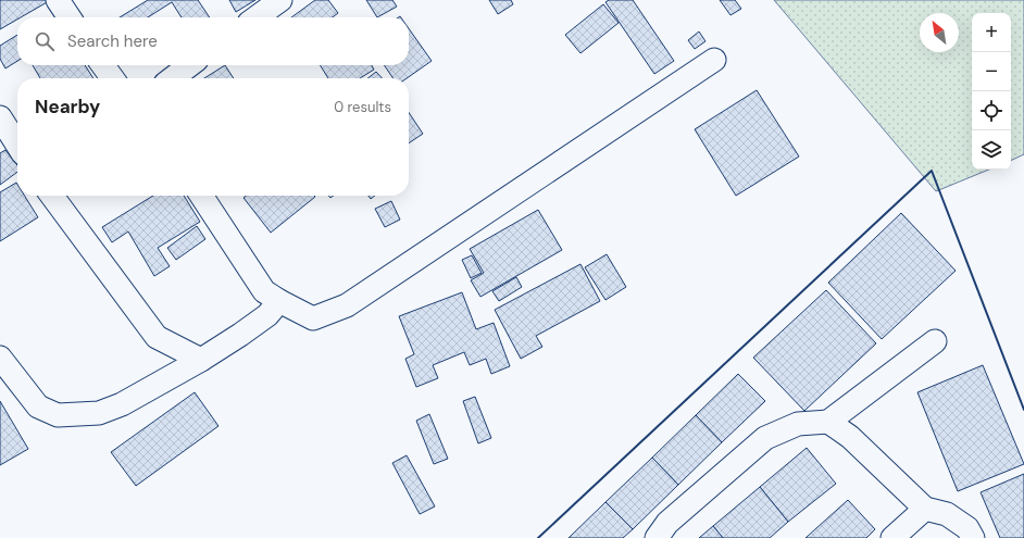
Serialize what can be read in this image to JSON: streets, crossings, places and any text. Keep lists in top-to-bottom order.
{
  "north": "top left",
  "page": {
    "map_buttons": ["+", "−"],
    "search": "Search here",
    "heading": ["Nearby", "0 results"]
  }
}
